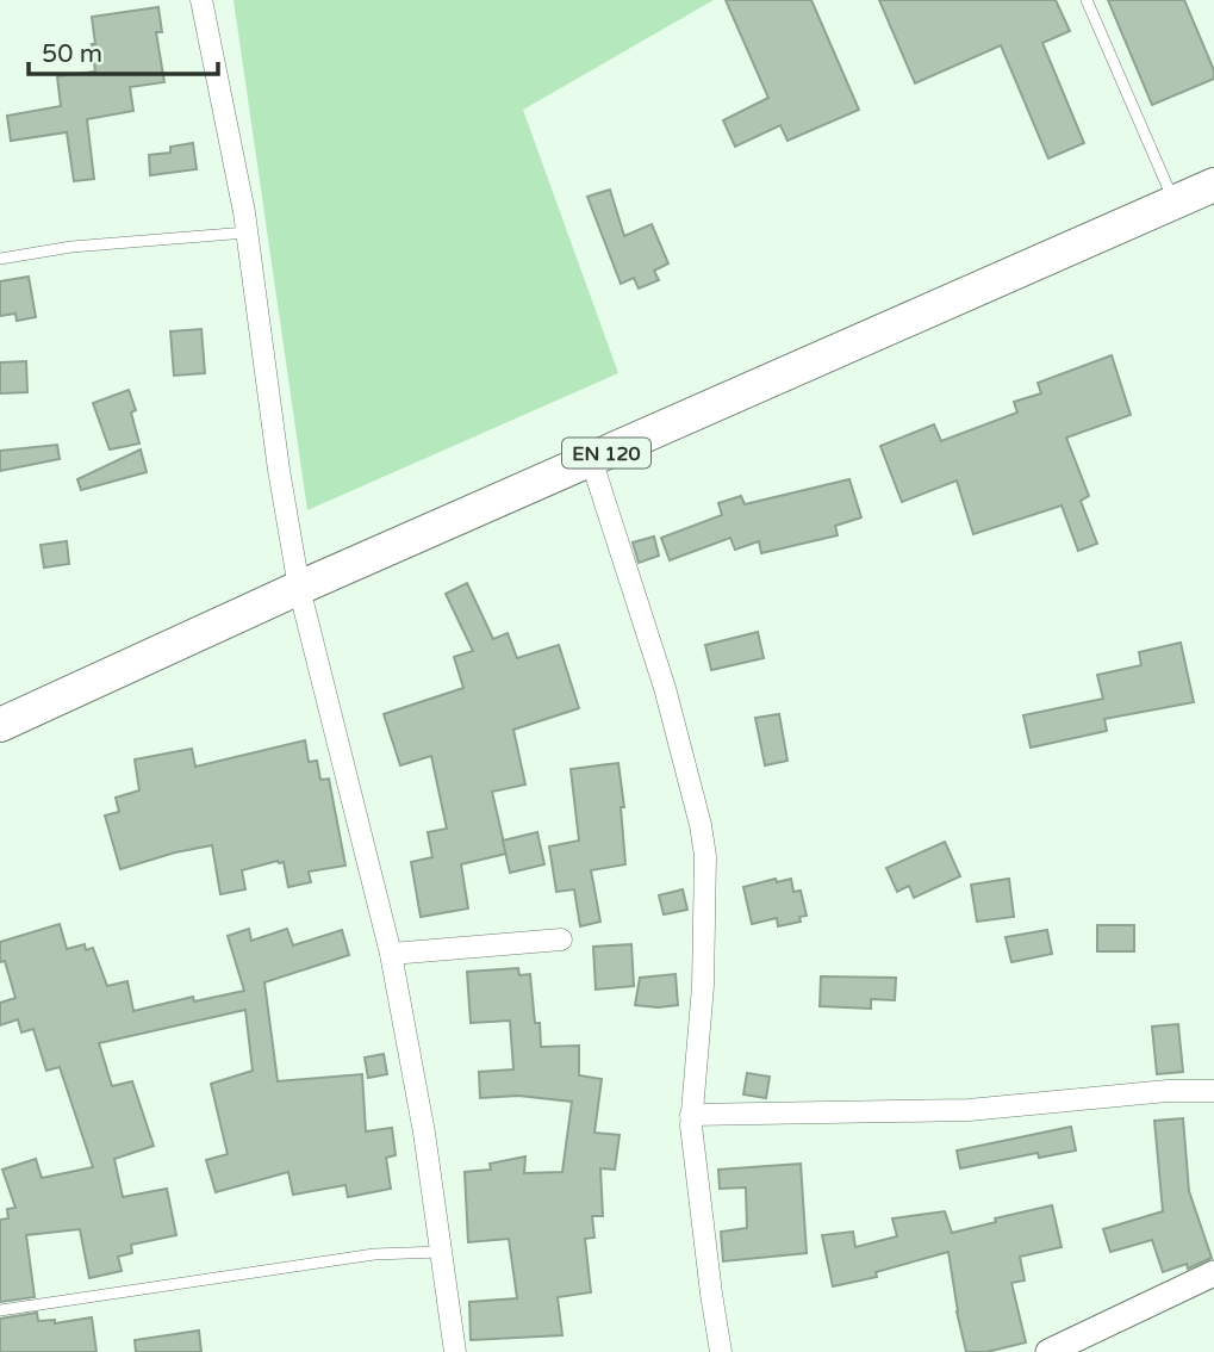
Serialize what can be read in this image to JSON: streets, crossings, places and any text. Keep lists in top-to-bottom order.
{
  "streets": {
    "main road": ["EN 120"]
  },
  "scale_bar": "50 m"
}
